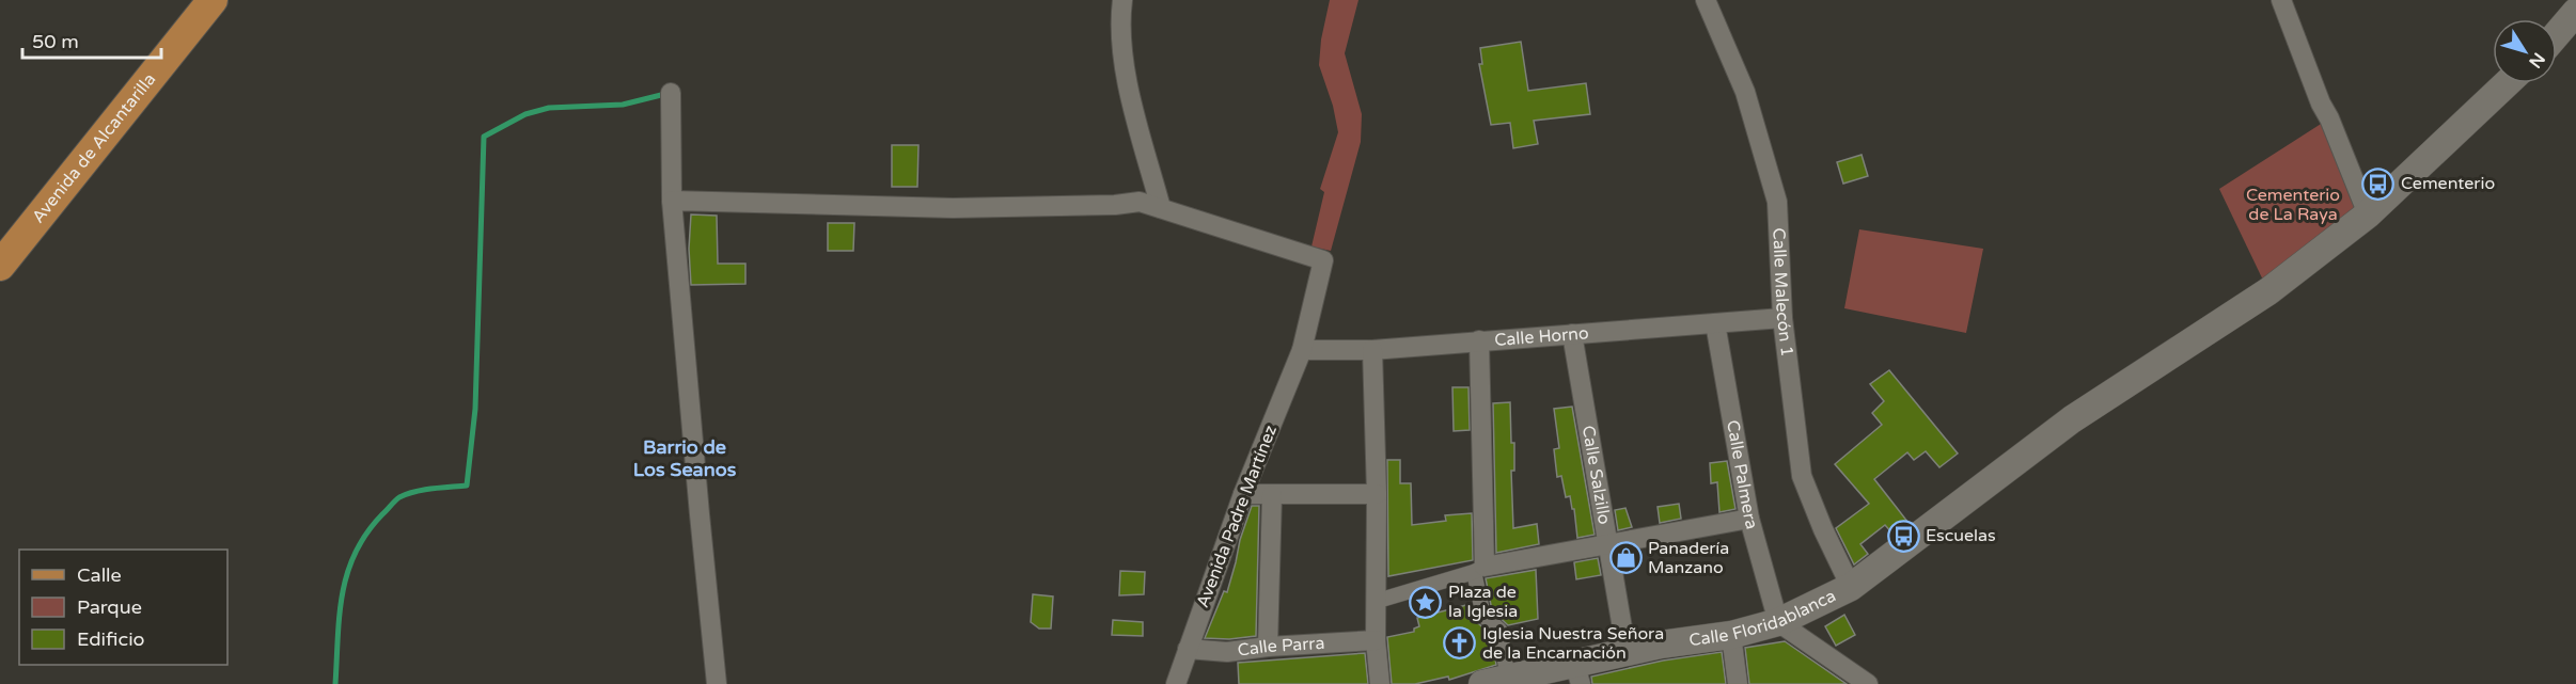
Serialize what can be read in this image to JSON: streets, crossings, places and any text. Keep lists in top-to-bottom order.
{
  "streets": {
    "main road": ["Avenida de Alcantarilla", "Calle Floridablanca"],
    "street": [
      "Calle Malecón 1",
      "Calle Horno",
      "Calle Salzillo",
      "Calle Palmera",
      "Avenida Padre Martínez",
      "Calle Parra"
    ]
  },
  "crossings": [
    ["Calle Malecón 1", "Calle Horno"],
    ["Calle Malecón 1", "Calle Floridablanca"],
    ["Calle Horno", "Calle Salzillo"],
    ["Calle Horno", "Calle Palmera"],
    ["Calle Horno", "Avenida Padre Martínez"],
    ["Calle Salzillo", "Calle Floridablanca"],
    ["Calle Palmera", "Calle Floridablanca"],
    ["Avenida Padre Martínez", "Calle Parra"]
  ],
  "districts": ["Barrio de Los Seanos"],
  "parks": ["Cementerio de La Raya"],
  "places": {
    "bus stop": ["Cementerio", "Escuelas"],
    "shop": ["Panadería Manzano"],
    "place": ["Plaza de la Iglesia"],
    "church": ["Iglesia Nuestra Señora de la Encarnación"]
  },
  "legend": ["Calle", "Parque", "Edificio"],
  "scale_bar": "50 m",
  "north": "bottom right"
}
